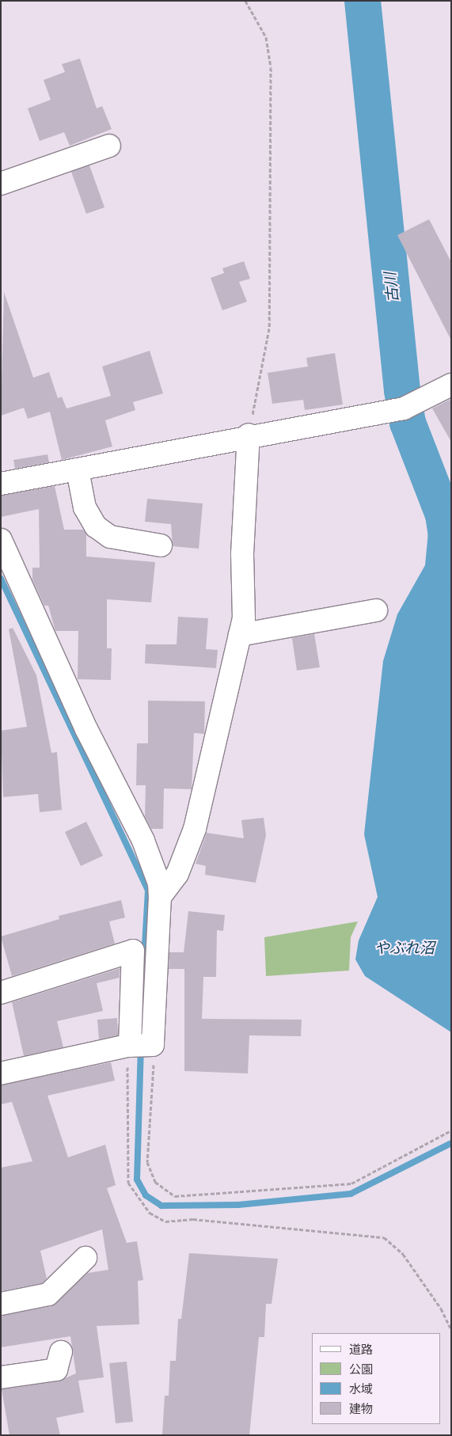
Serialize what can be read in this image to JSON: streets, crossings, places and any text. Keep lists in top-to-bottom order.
{
  "water": ["古川", "やぶれ沼"],
  "legend": [
    "道路",
    "公園",
    "水域",
    "建物"
  ]
}
